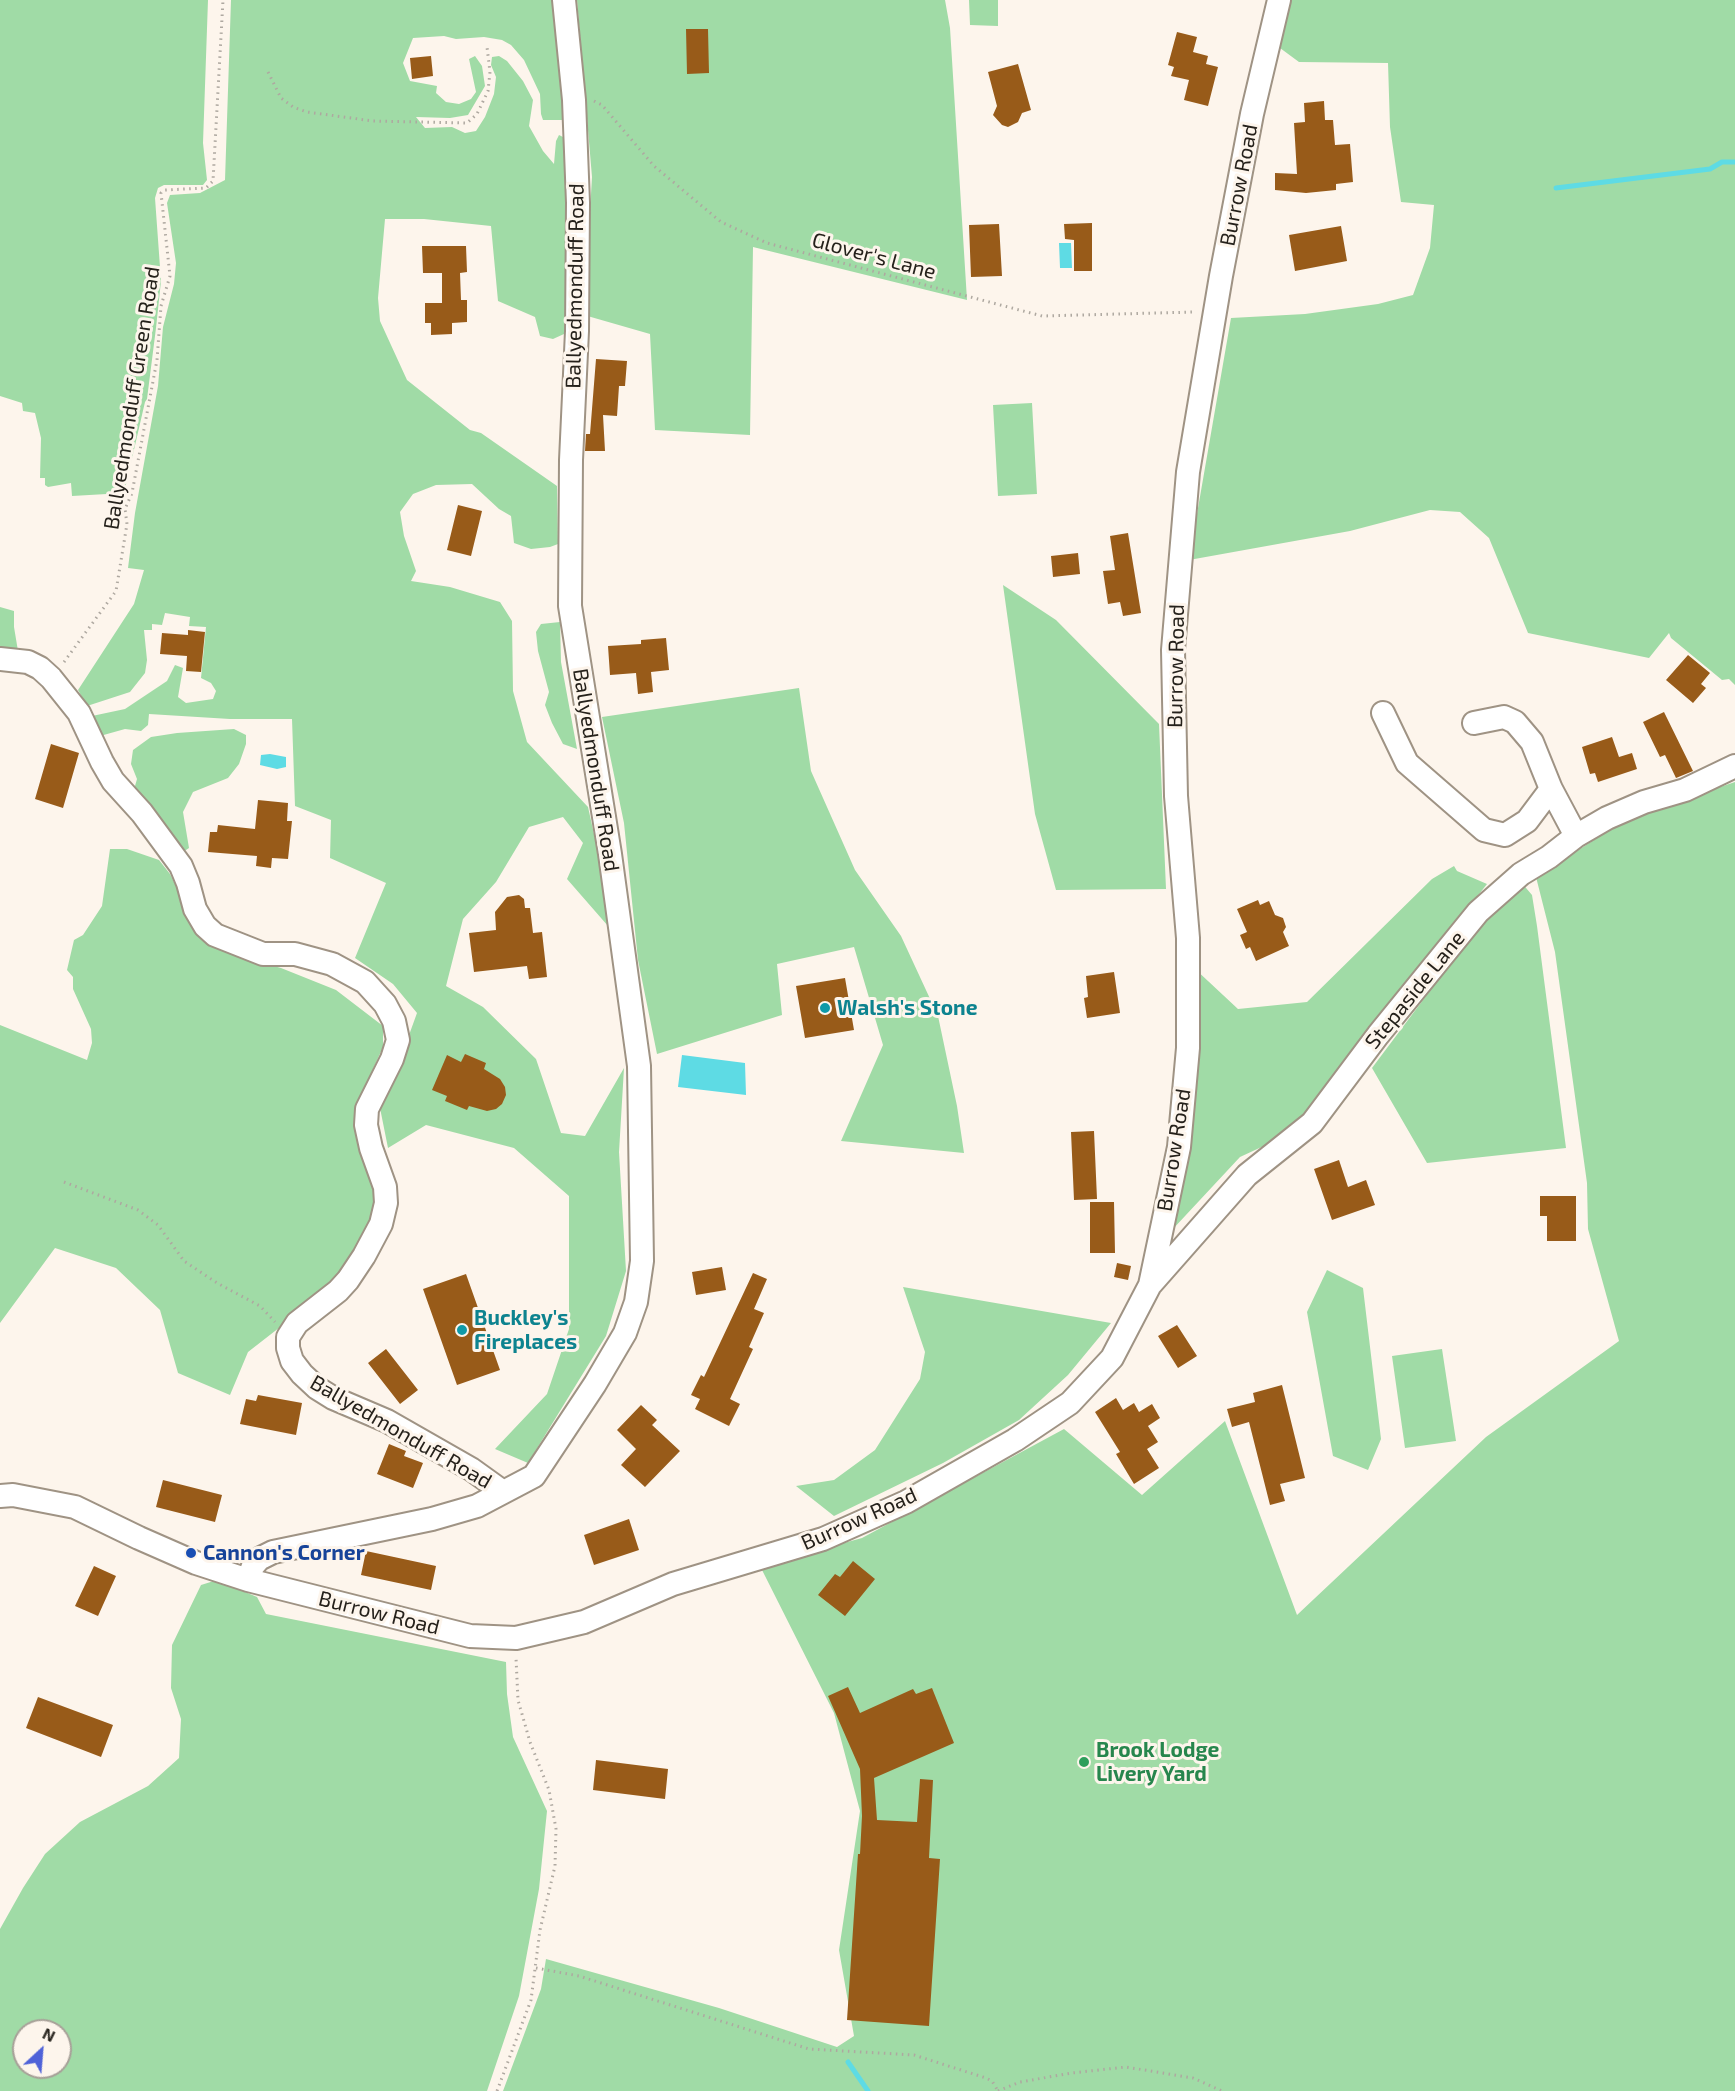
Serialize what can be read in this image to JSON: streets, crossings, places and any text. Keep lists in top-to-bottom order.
{
  "streets": {
    "street": ["Burrow Road", "Ballyedmonduff Road", "Stepaside Lane"],
    "path": ["Glover's Lane", "Ballyedmonduff Green Road"]
  },
  "crossings": [
    ["Burrow Road", "Glover's Lane"],
    ["Burrow Road", "Ballyedmonduff Road"],
    ["Burrow Road", "Stepaside Lane"]
  ],
  "places": [
    "Walsh's Stone",
    "Buckley's Fireplaces",
    "Cannon's Corner",
    "Brook Lodge Livery Yard"
  ],
  "north": "top right"
}
